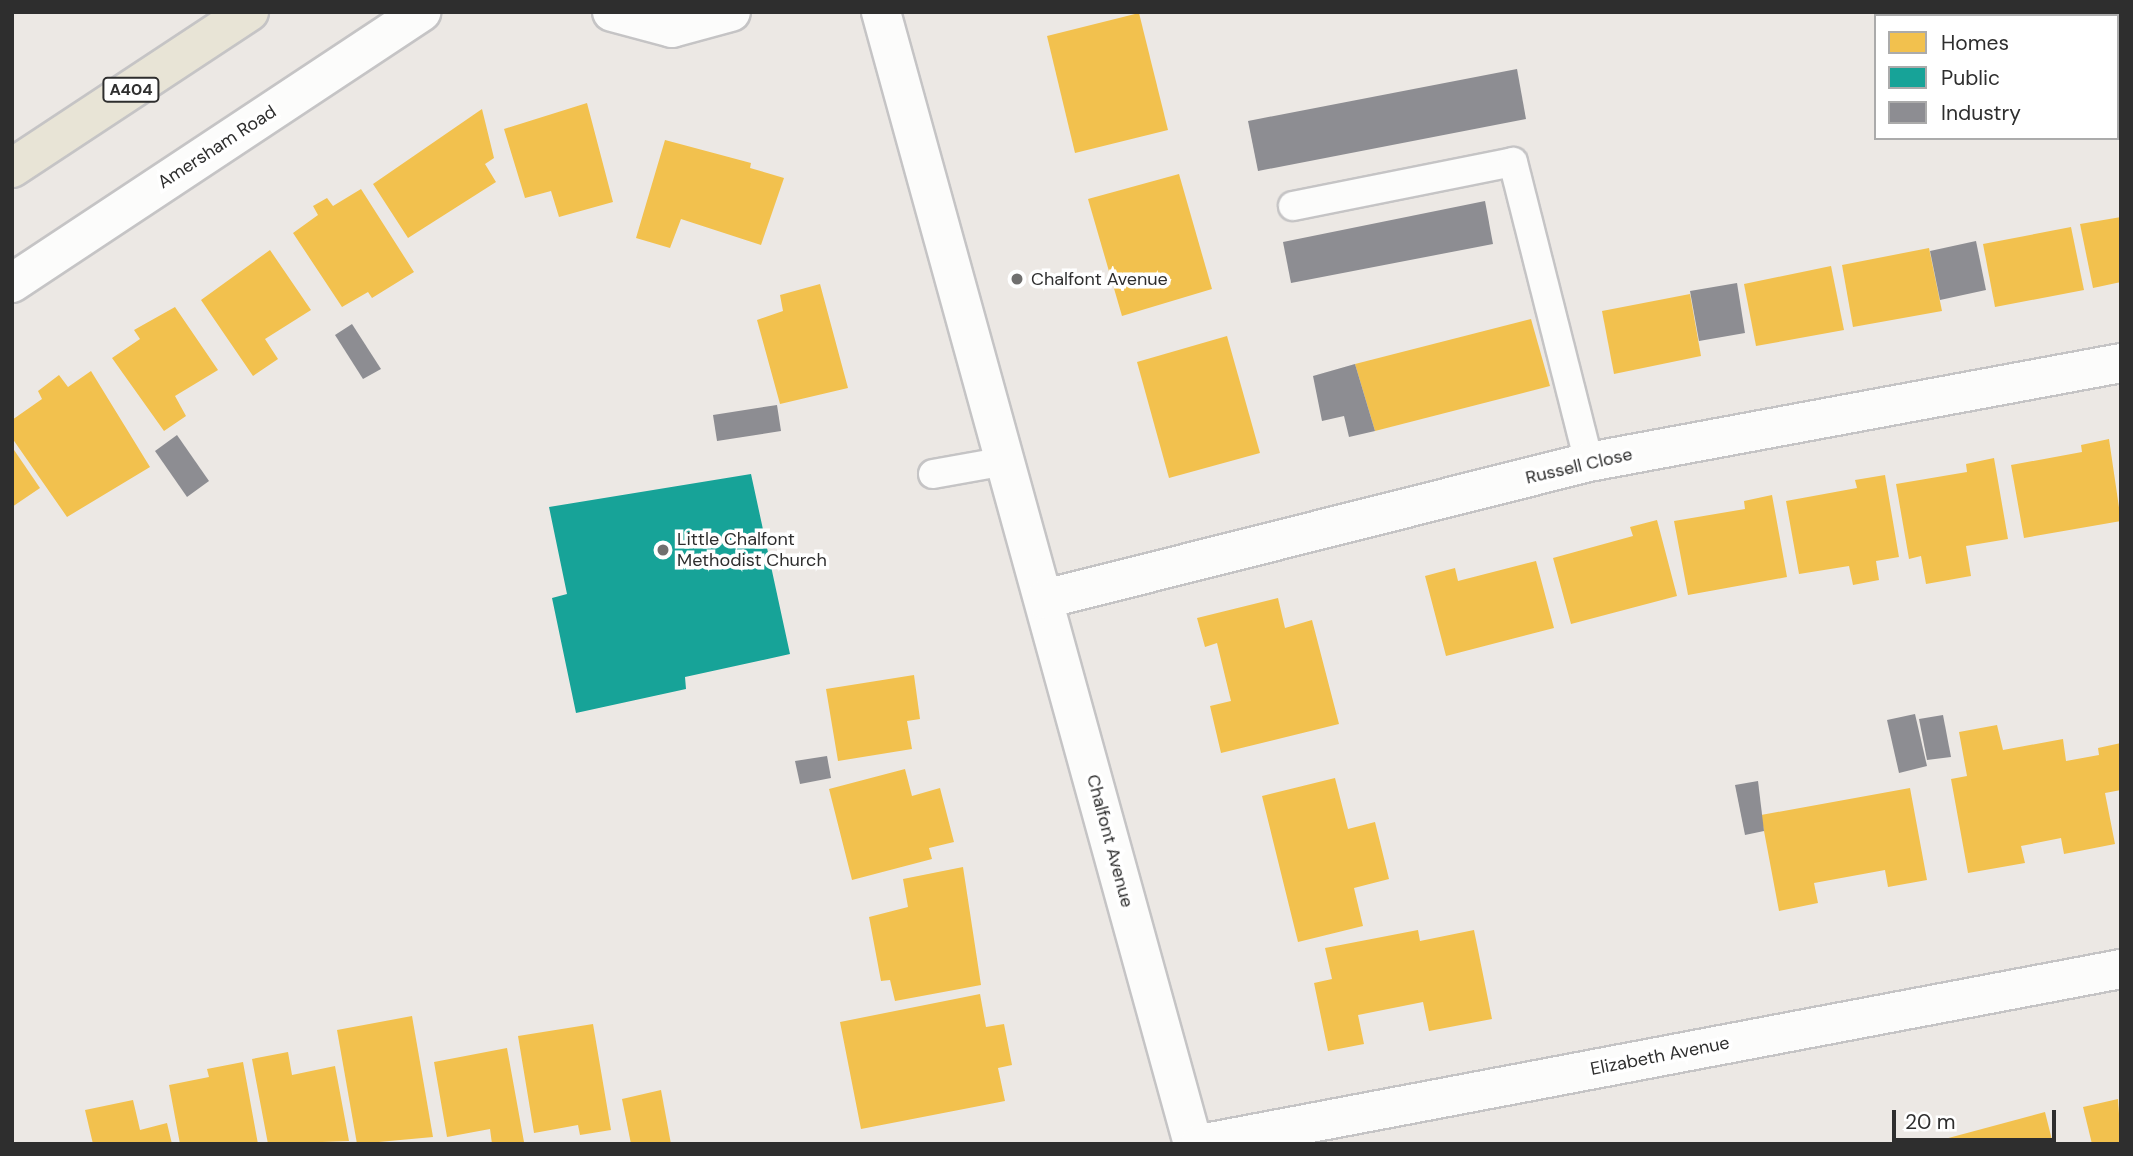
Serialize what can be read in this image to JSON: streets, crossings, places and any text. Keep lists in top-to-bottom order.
{
  "streets": {
    "main road": ["A404"],
    "street": [
      "Amersham Road",
      "Russell Close",
      "Chalfont Avenue",
      "Elizabeth Avenue"
    ]
  },
  "crossings": [
    ["Russell Close", "Chalfont Avenue"]
  ],
  "places": ["Chalfont Avenue", "Little Chalfont Methodist Church"],
  "legend": ["Homes", "Public", "Industry"],
  "scale_bar": "20 m"
}
